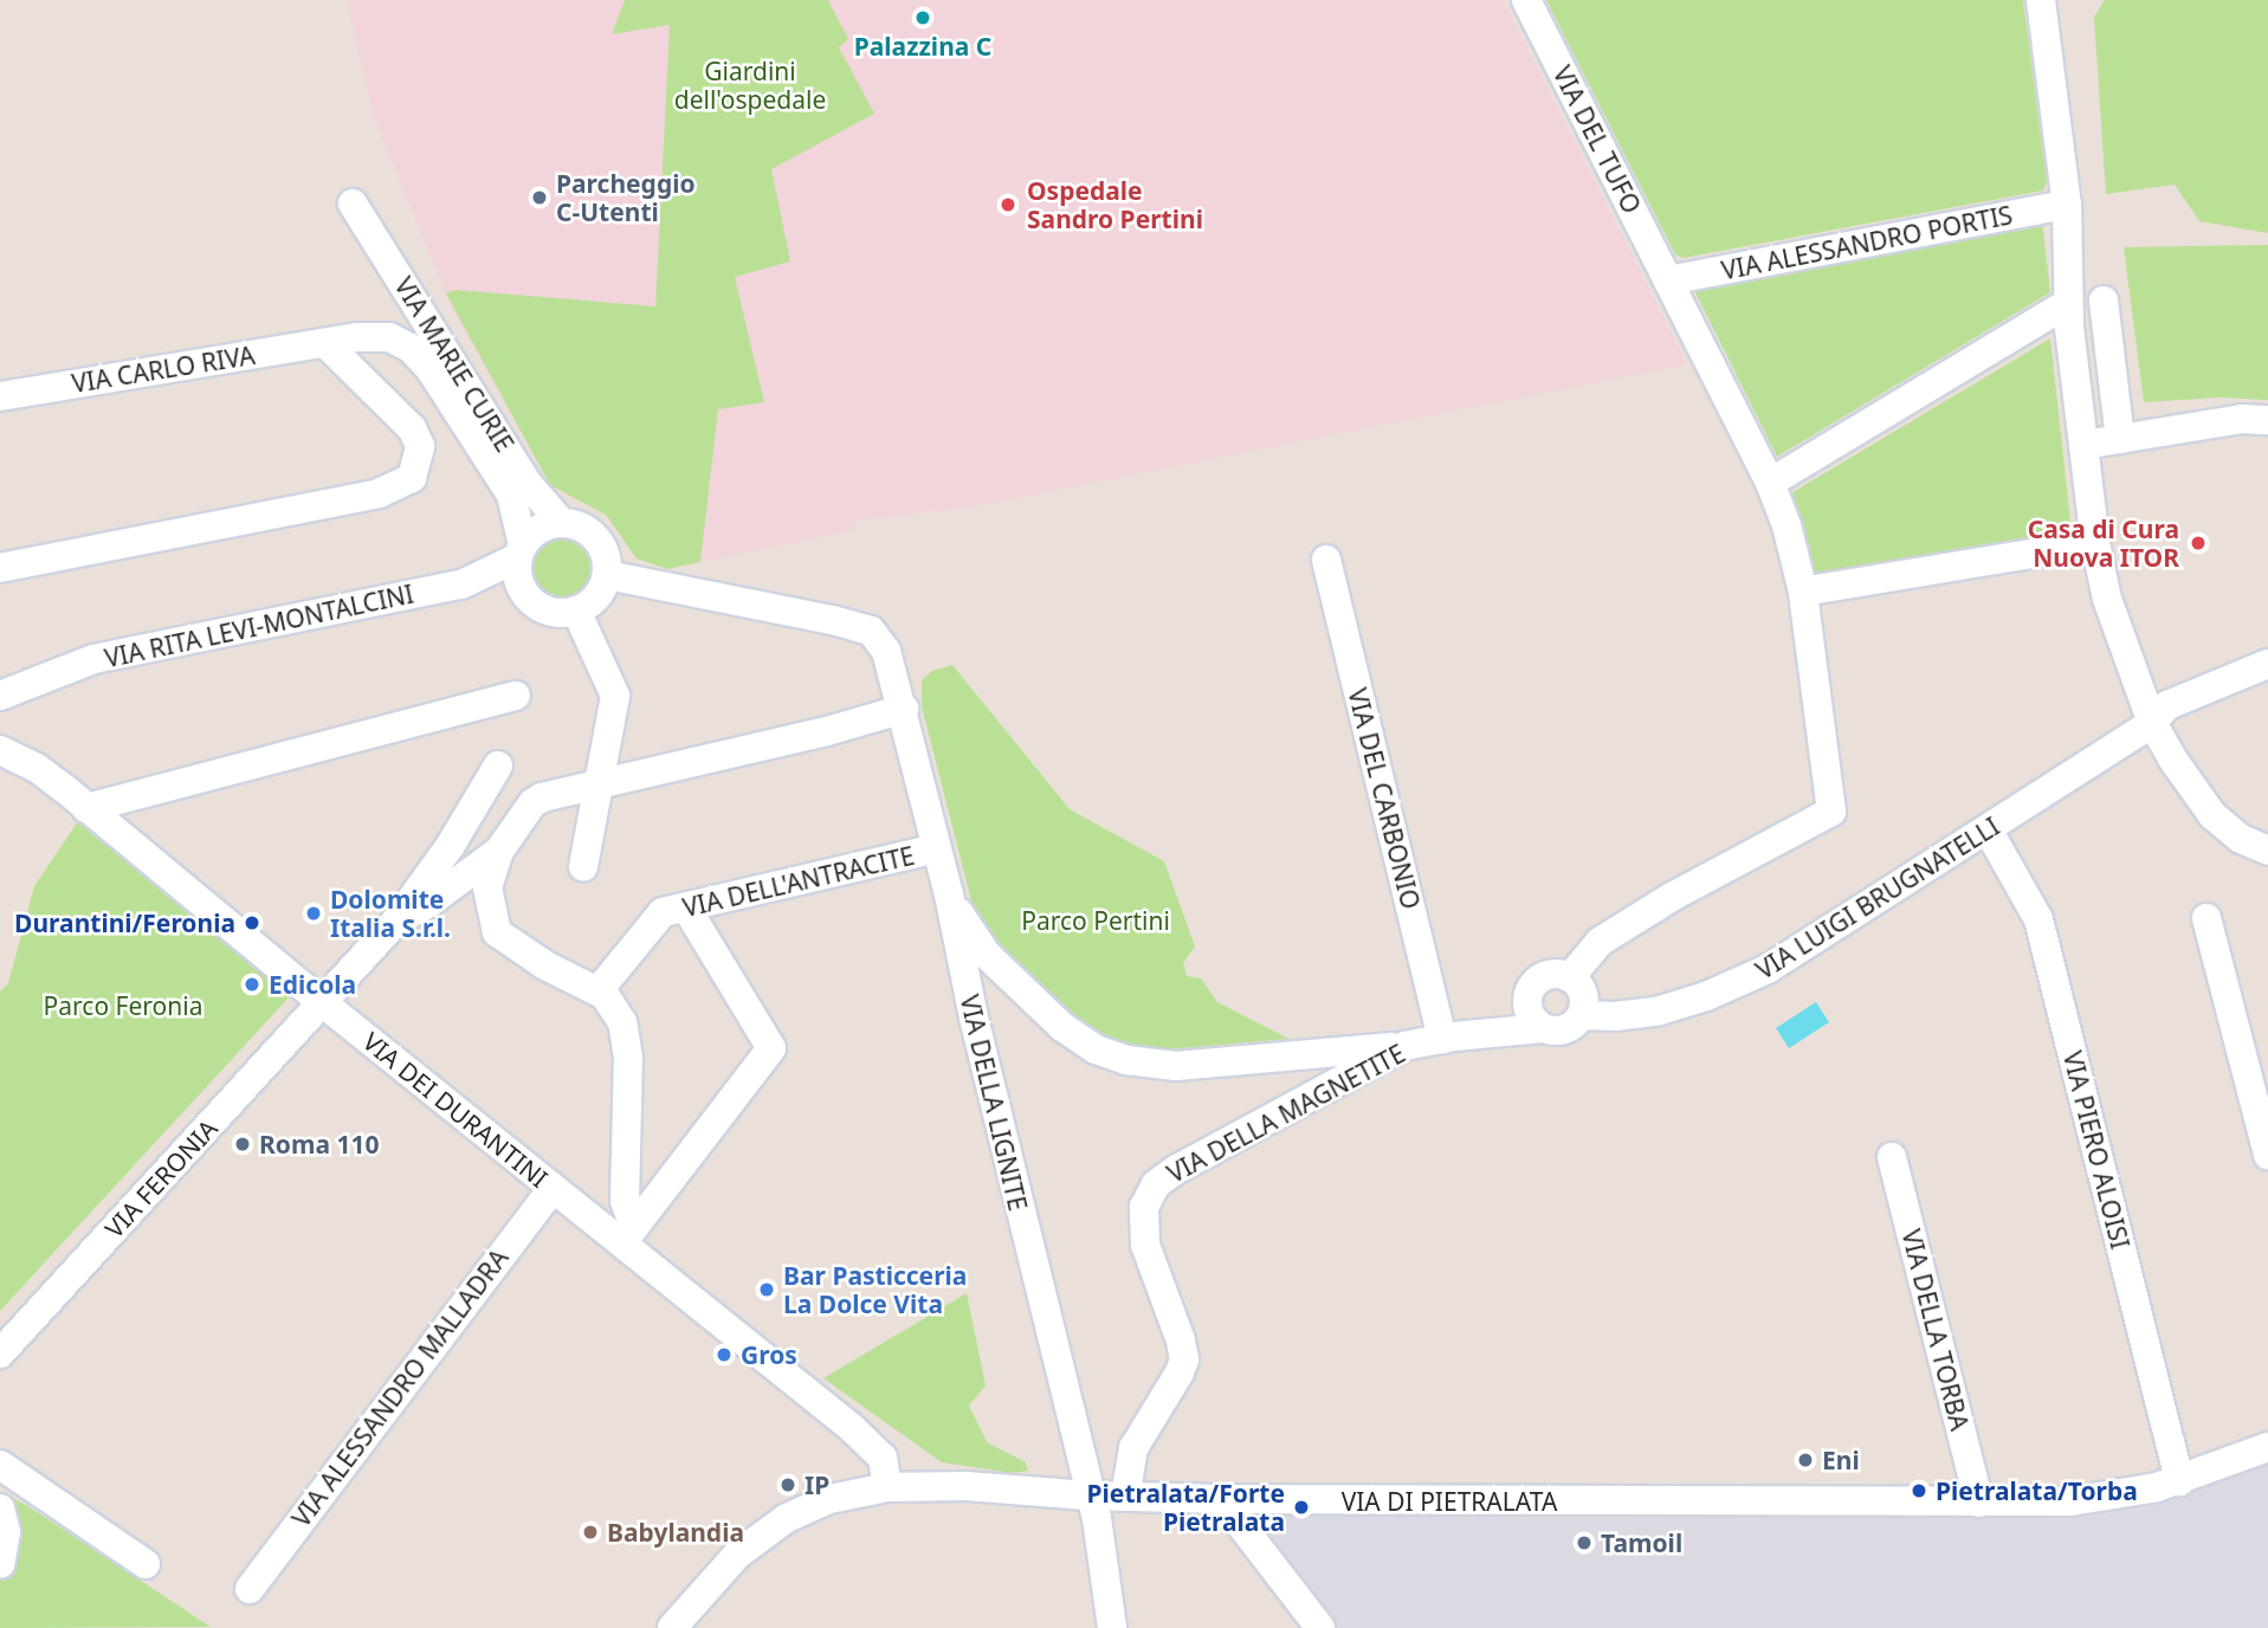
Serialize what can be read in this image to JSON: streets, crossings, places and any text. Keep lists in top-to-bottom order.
{
  "streets": {
    "street": [
      "VIA DEL TUFO",
      "VIA ALESSANDRO PORTIS",
      "VIA MARIE CURIE",
      "VIA CARLO RIVA",
      "VIA RITA LEVI-MONTALCINI",
      "VIA DEL CARBONIO",
      "VIA DELL'ANTRACITE",
      "VIA LUIGI BRUGNATELLI",
      "VIA DELLA LIGNITE",
      "VIA DEI DURANTINI",
      "VIA DELLA MAGNETITE",
      "VIA PIERO ALOISI",
      "VIA FERONIA",
      "VIA DELLA TORBA",
      "VIA ALESSANDRO MALLADRA",
      "VIA DI PIETRALATA"
    ]
  },
  "crossings": [
    ["VIA DEL TUFO", "VIA ALESSANDRO PORTIS"],
    ["VIA DEL TUFO", "VIA LUIGI BRUGNATELLI"],
    ["VIA DEL TUFO", "VIA DELLA MAGNETITE"],
    ["VIA MARIE CURIE", "VIA CARLO RIVA"],
    ["VIA MARIE CURIE", "VIA RITA LEVI-MONTALCINI"],
    ["VIA MARIE CURIE", "VIA DELLA LIGNITE"],
    ["VIA CARLO RIVA", "VIA RITA LEVI-MONTALCINI"],
    ["VIA CARLO RIVA", "VIA DELLA LIGNITE"],
    ["VIA RITA LEVI-MONTALCINI", "VIA DELLA LIGNITE"],
    ["VIA DEL CARBONIO", "VIA DELLA MAGNETITE"],
    ["VIA DELL'ANTRACITE", "VIA DELLA LIGNITE"],
    ["VIA LUIGI BRUGNATELLI", "VIA DELLA MAGNETITE"],
    ["VIA LUIGI BRUGNATELLI", "VIA PIERO ALOISI"],
    ["VIA DELLA LIGNITE", "VIA DI PIETRALATA"],
    ["VIA DEI DURANTINI", "VIA FERONIA"],
    ["VIA DEI DURANTINI", "VIA ALESSANDRO MALLADRA"],
    ["VIA DEI DURANTINI", "VIA DI PIETRALATA"],
    ["VIA DELLA MAGNETITE", "VIA DI PIETRALATA"],
    ["VIA PIERO ALOISI", "VIA DI PIETRALATA"],
    ["VIA DELLA TORBA", "VIA DI PIETRALATA"]
  ],
  "parks": ["Giardini dell'ospedale", "Parco Pertini", "Parco Feronia"],
  "places": [
    "Palazzina C",
    "Parcheggio C-Utenti",
    "Ospedale Sandro Pertini",
    "Casa di Cura Nuova ITOR",
    "Dolomite Italia S.r.l.",
    "Durantini/Feronia",
    "Edicola",
    "Roma 110",
    "Bar Pasticceria La Dolce Vita",
    "Gros",
    "Eni",
    "IP",
    "Pietralata/Torba",
    "Pietralata/Forte Pietralata",
    "Babylandia",
    "Tamoil"
  ]
}
